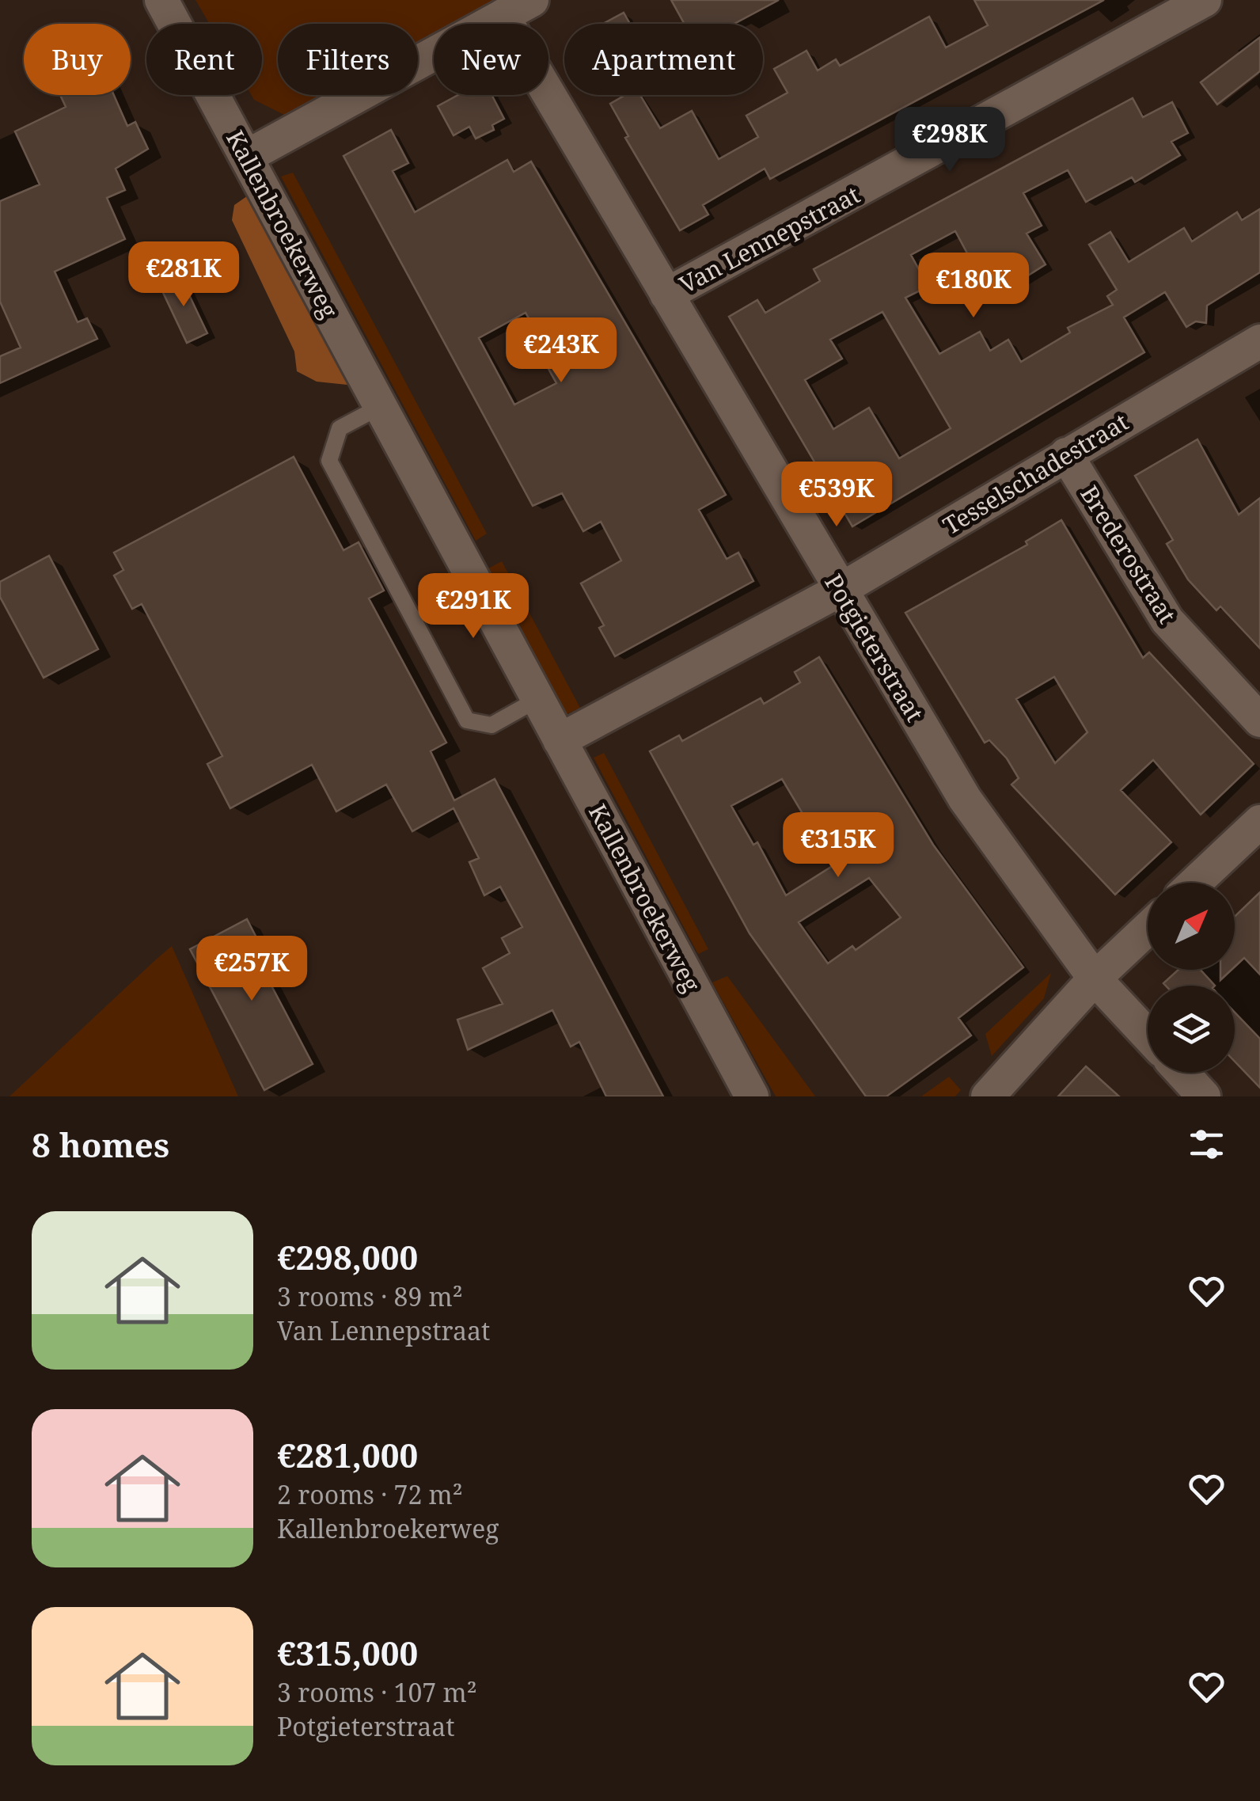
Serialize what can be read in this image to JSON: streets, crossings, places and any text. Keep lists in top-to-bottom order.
{
  "streets": {
    "street": [
      "Kallenbroekerweg",
      "Van Lennepstraat",
      "Tesselschadestraat",
      "Brederostraat",
      "Potgieterstraat"
    ]
  },
  "crossings": [
    ["Kallenbroekerweg", "Tesselschadestraat"],
    ["Van Lennepstraat", "Potgieterstraat"],
    ["Tesselschadestraat", "Brederostraat"],
    ["Tesselschadestraat", "Potgieterstraat"]
  ],
  "north": "top right",
  "page": {
    "chip": [
      "Buy",
      "Rent",
      "Filters",
      "New",
      "Apartment"
    ],
    "price": [
      "€298K",
      "€281K",
      "€180K",
      "€243K",
      "€539K",
      "€291K",
      "€315K",
      "€257K"
    ],
    "heading": "8 homes",
    "list": [
      {
        "name": "€298,000",
        "note": "3 rooms · 89 m² · Van Lennepstraat"
      },
      {
        "name": "€281,000",
        "note": "2 rooms · 72 m² · Kallenbroekerweg"
      },
      {
        "name": "€315,000",
        "note": "3 rooms · 107 m² · Potgieterstraat"
      }
    ]
  }
}
